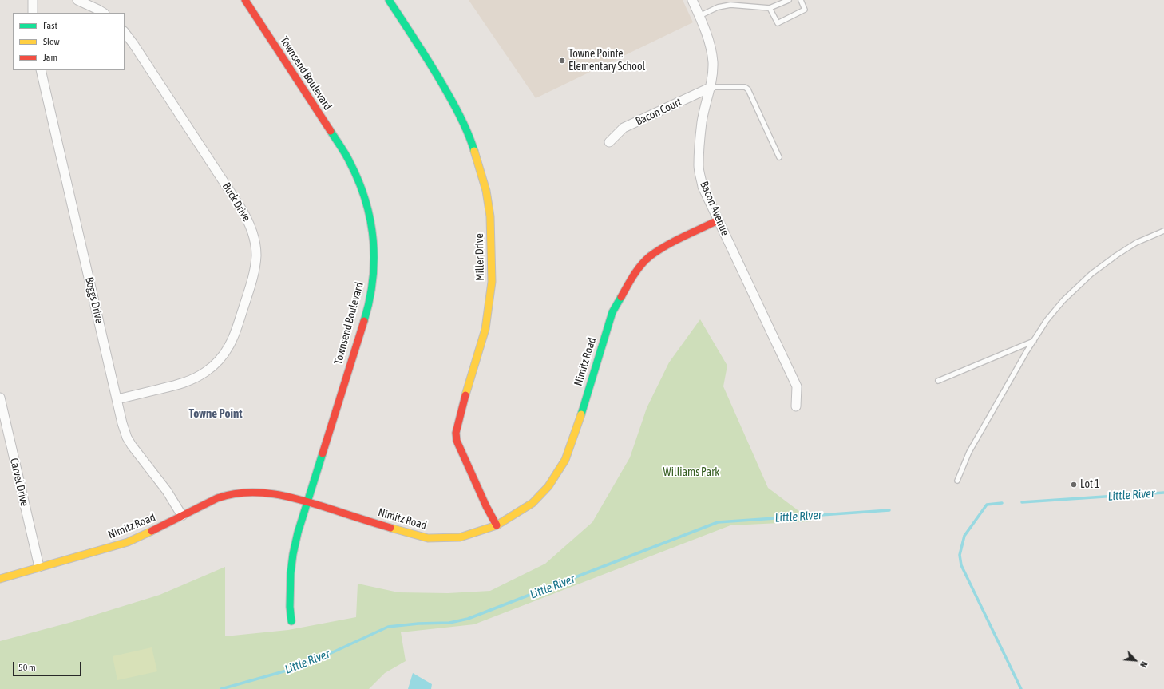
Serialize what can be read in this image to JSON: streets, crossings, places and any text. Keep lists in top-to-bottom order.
{
  "streets": {
    "street": [
      "Townsend Boulevard",
      "Bacon Court",
      "Buck Drive",
      "Bacon Avenue",
      "Miller Drive",
      "Boggs Drive",
      "Nimitz Road",
      "Carvel Drive"
    ]
  },
  "crossings": [
    ["Townsend Boulevard", "Nimitz Road"],
    ["Bacon Court", "Bacon Avenue"],
    ["Buck Drive", "Boggs Drive"],
    ["Bacon Avenue", "Nimitz Road"],
    ["Miller Drive", "Nimitz Road"],
    ["Boggs Drive", "Nimitz Road"],
    ["Nimitz Road", "Carvel Drive"]
  ],
  "districts": ["Towne Point"],
  "water": ["Little River"],
  "parks": ["Williams Park"],
  "places": ["Towne Pointe Elementary School", "Lot 1"],
  "legend": ["Fast", "Slow", "Jam"],
  "scale_bar": "50 m",
  "north": "bottom right"
}
